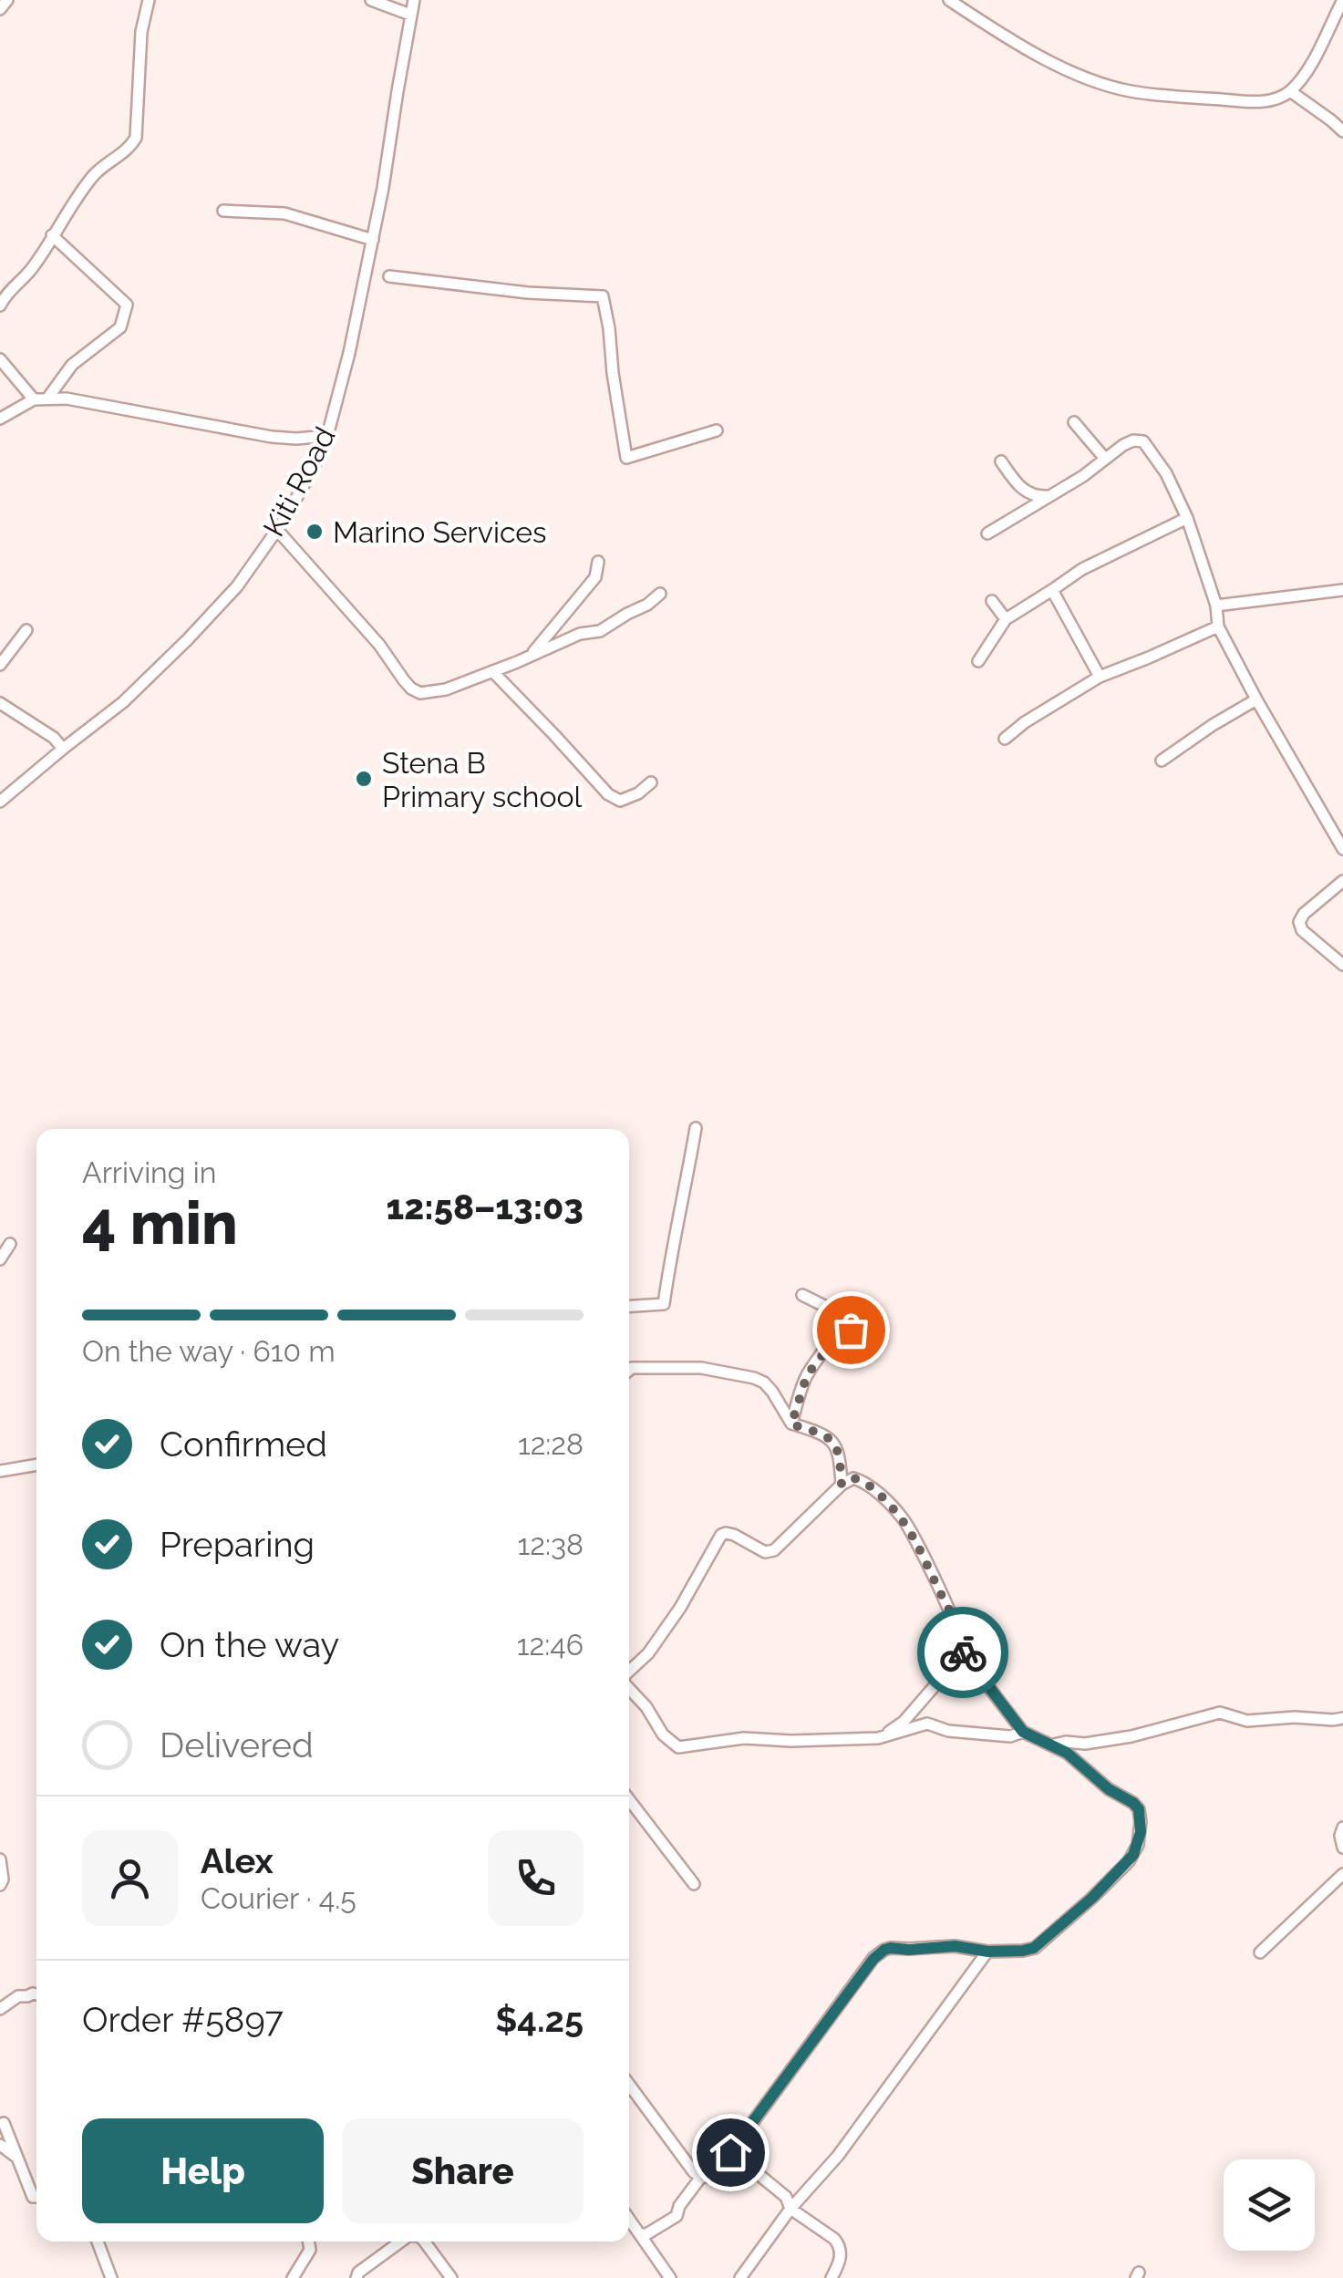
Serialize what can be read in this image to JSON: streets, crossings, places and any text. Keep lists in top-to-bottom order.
{
  "streets": {
    "street": ["Kiti Road"]
  },
  "places": ["Marino Services", "Stena B Primary school"],
  "page": {
    "heading": ["4 min", "Arriving in", "12:58–13:03"],
    "panel": [
      "Alex",
      "Courier · 4.5",
      "Order #5897",
      "$4.25"
    ],
    "bar": "On the way · 610 m",
    "list": [
      ["Confirmed", "12:28"],
      ["Preparing", "12:38"],
      ["On the way", "12:46"],
      "Delivered"
    ],
    "buttons": ["Help", "Share"]
  }
}
